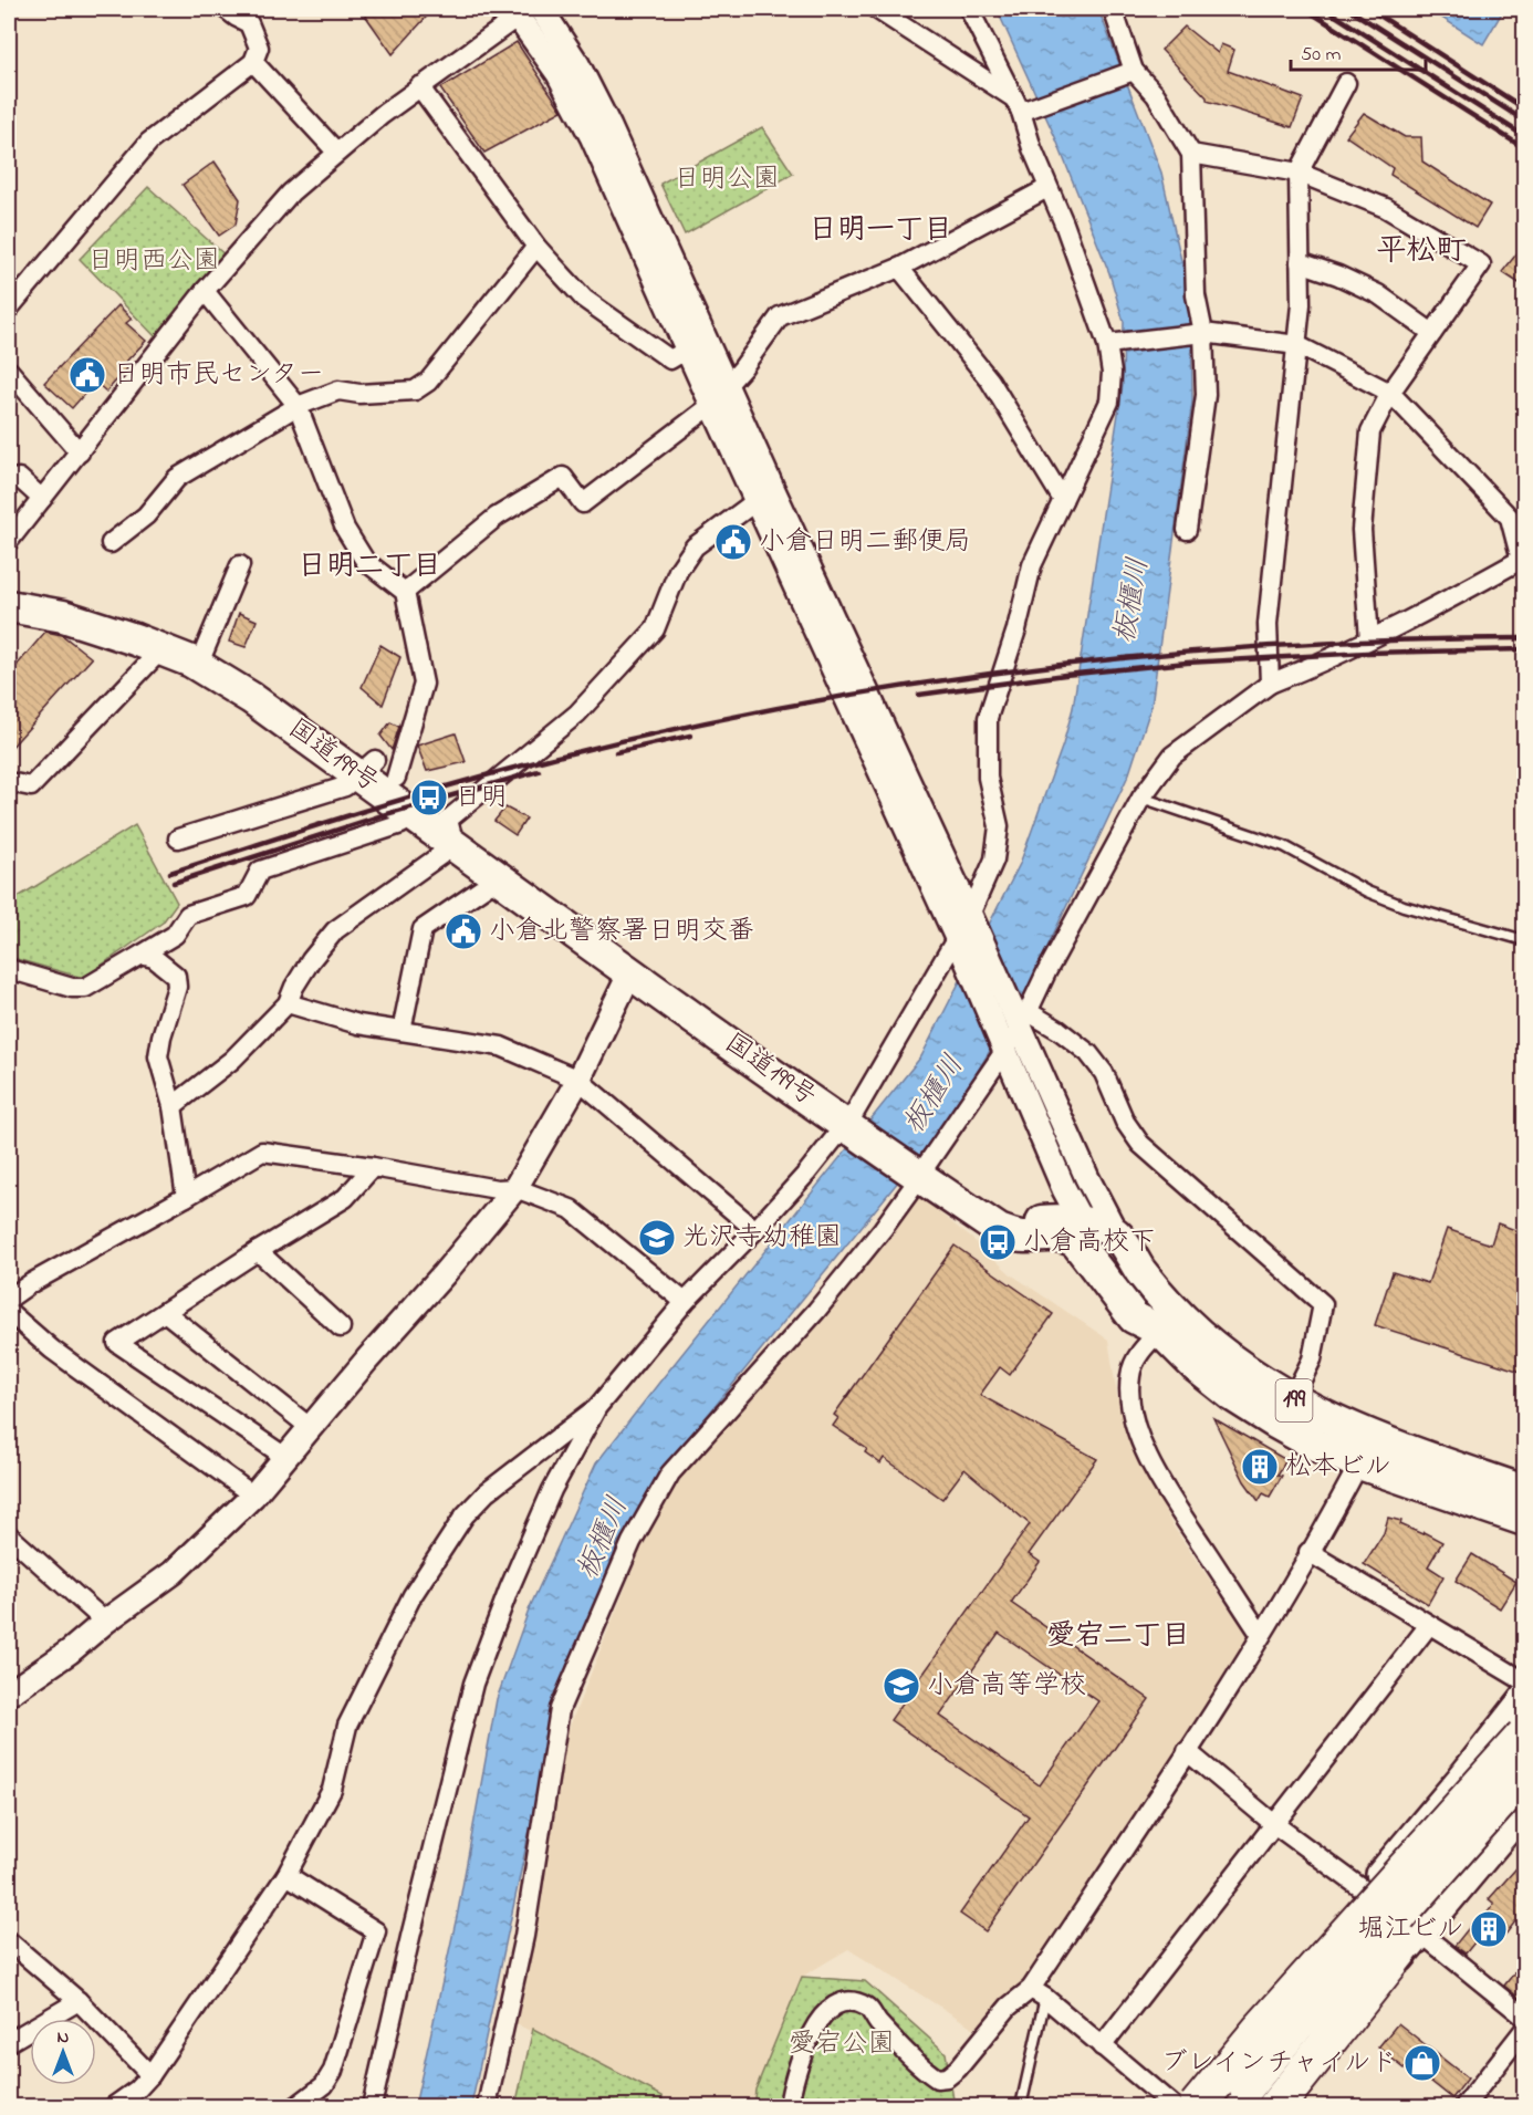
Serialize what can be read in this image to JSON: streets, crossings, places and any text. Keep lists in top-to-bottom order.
{
  "streets": {
    "highway": ["国道199号", "199"]
  },
  "crossings": [
    ["国道199号", "199"]
  ],
  "districts": [
    "日明一丁目",
    "平松町",
    "日明二丁目",
    "愛宕二丁目"
  ],
  "water": ["板櫃川"],
  "parks": ["日明公園", "日明西公園", "愛宕公園"],
  "places": {
    "public building": ["日明市民センター", "小倉日明二郵便局", "小倉北警察署日明交番"],
    "bus stop": ["日明", "小倉高校下"],
    "school or university": ["光沢寺幼稚園", "小倉高等学校"],
    "building": ["松本ビル", "堀江ビル"],
    "shop": ["ブレインチャイルド"]
  },
  "scale_bar": "50 m",
  "north": "top"
}
